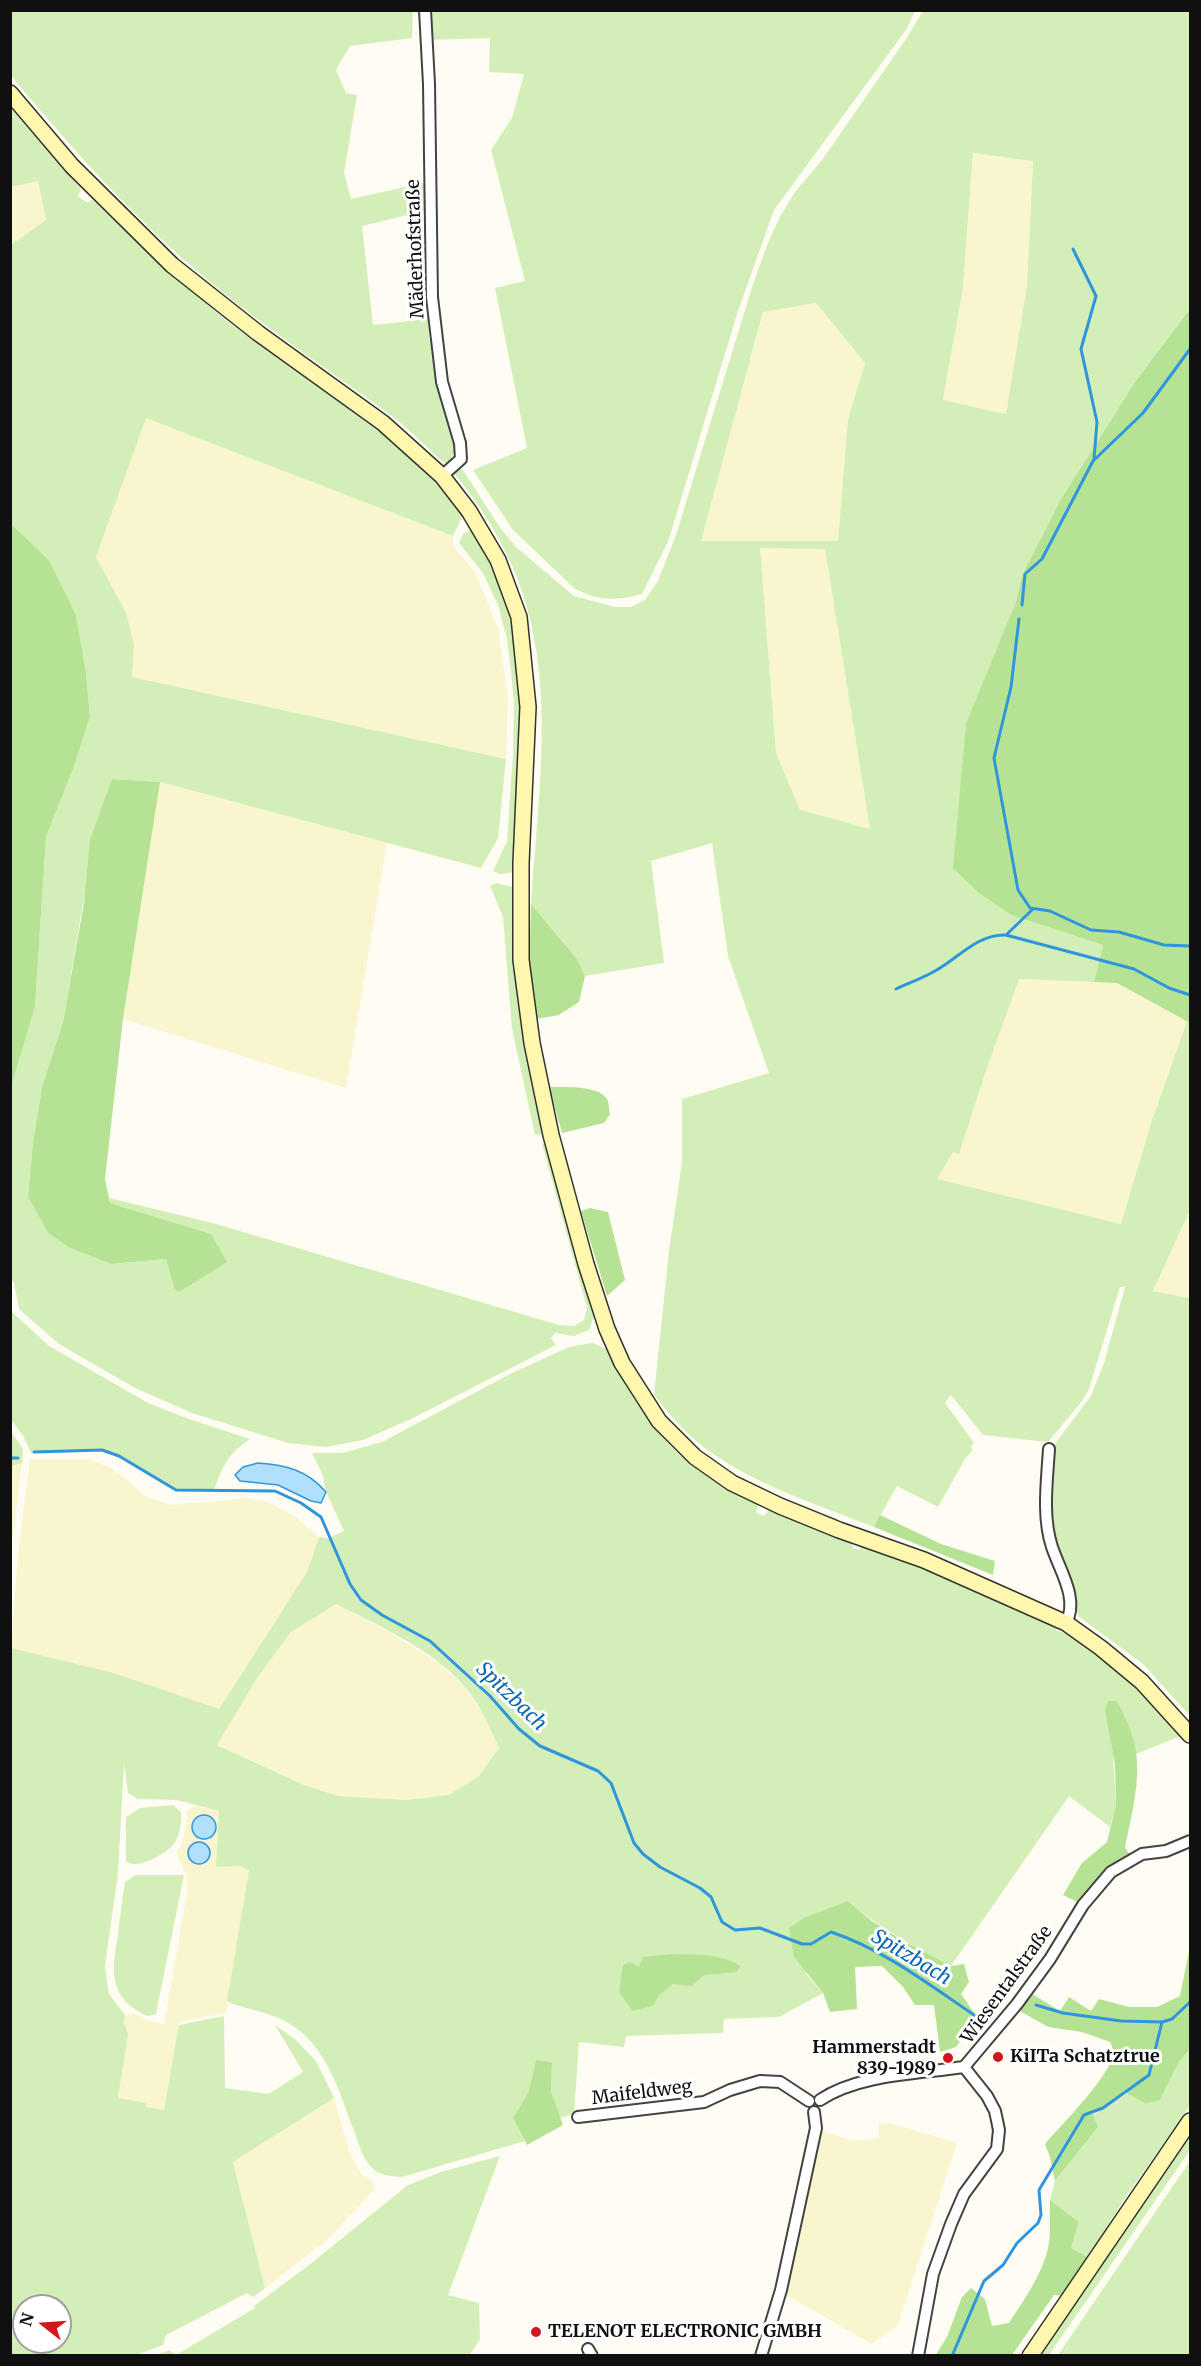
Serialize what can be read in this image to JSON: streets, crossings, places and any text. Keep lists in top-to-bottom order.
{
  "streets": {
    "street": ["Mäderhofstraße", "Wiesentalstraße", "Maifeldweg"]
  },
  "crossings": [
    ["Wiesentalstraße", "Maifeldweg"]
  ],
  "water": ["Spitzbach"],
  "places": ["KiITa Schatztrue", "Hammerstadt 839-1989", "TELENOT ELECTRONIC GMBH"],
  "north": "left"
}
